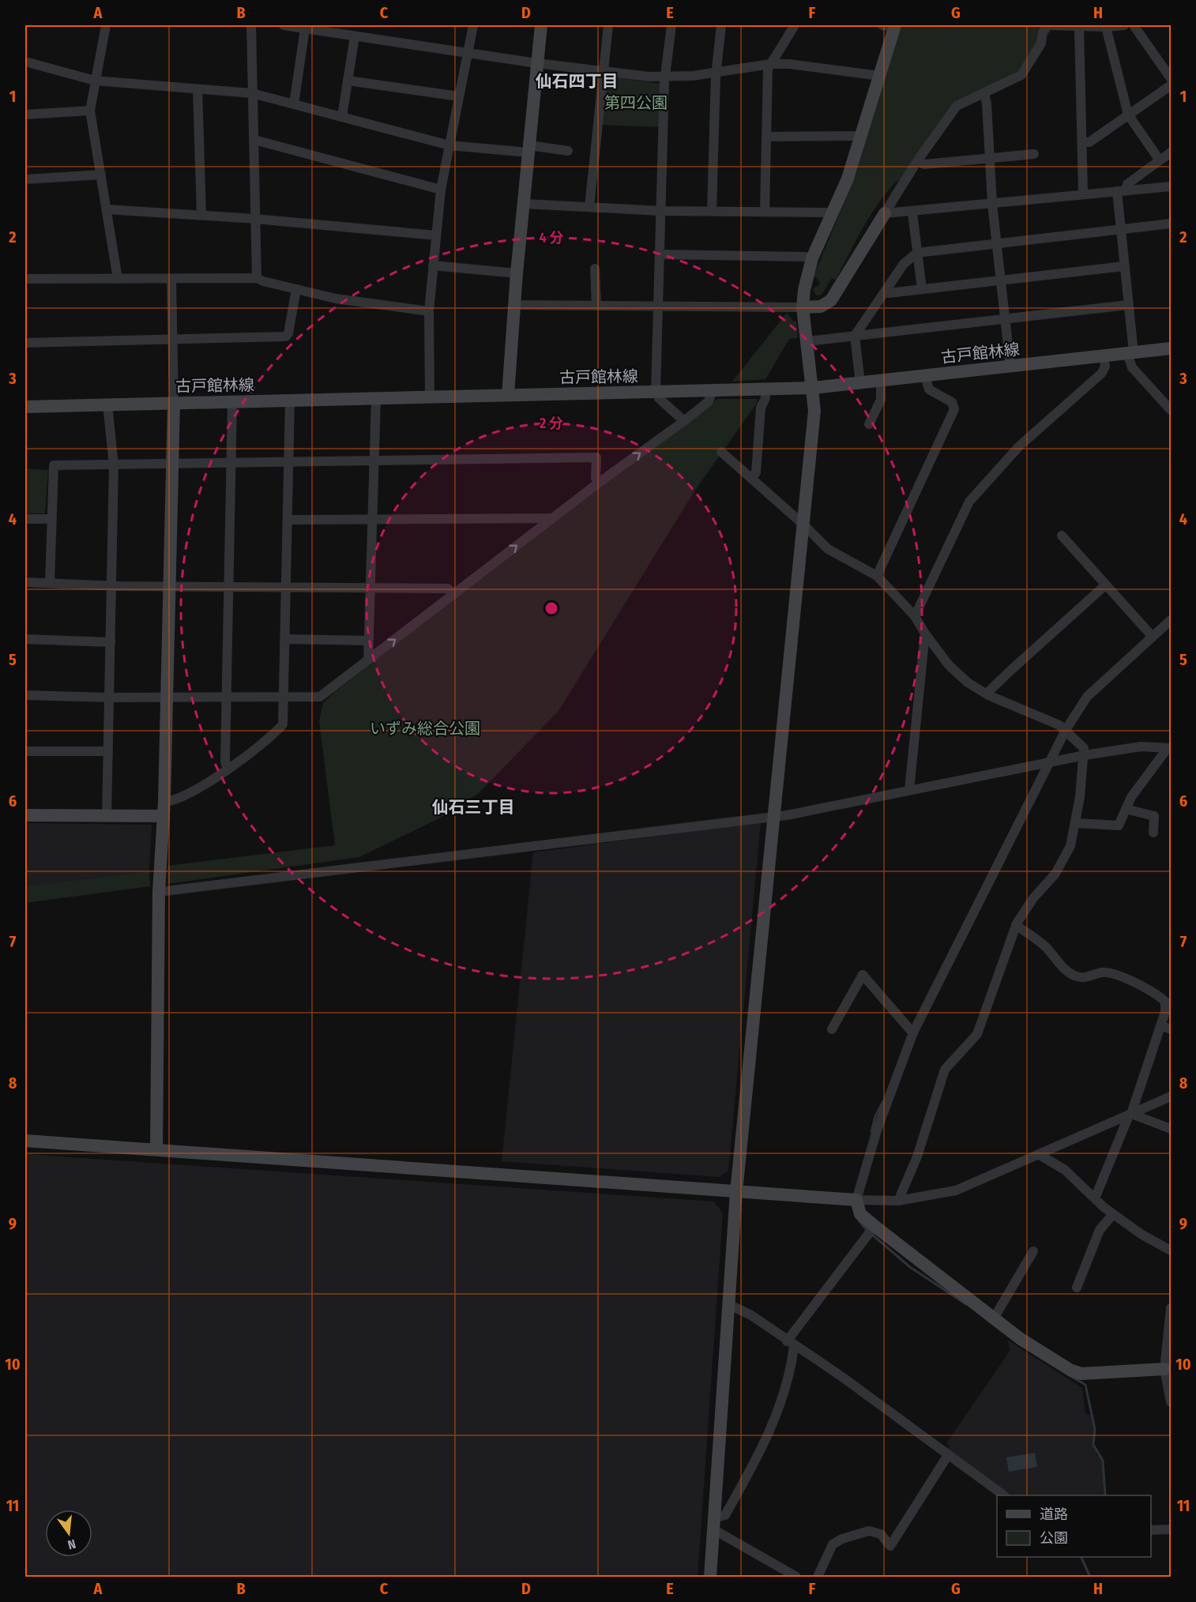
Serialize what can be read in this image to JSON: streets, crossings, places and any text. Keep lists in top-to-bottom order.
{
  "streets": {
    "street": ["古戸館林線"]
  },
  "districts": ["仙石四丁目", "仙石三丁目"],
  "parks": ["第四公園", "いずみ総合公園"],
  "legend": ["道路", "公園"],
  "north": "bottom",
  "grid": {
    "columns": [
      "A",
      "B",
      "C",
      "D",
      "E",
      "F",
      "G",
      "H"
    ],
    "rows": [
      "1",
      "2",
      "3",
      "4",
      "5",
      "6",
      "7",
      "8",
      "9",
      "10",
      "11"
    ]
  },
  "rings": ["4 分", "2 分"]
}
